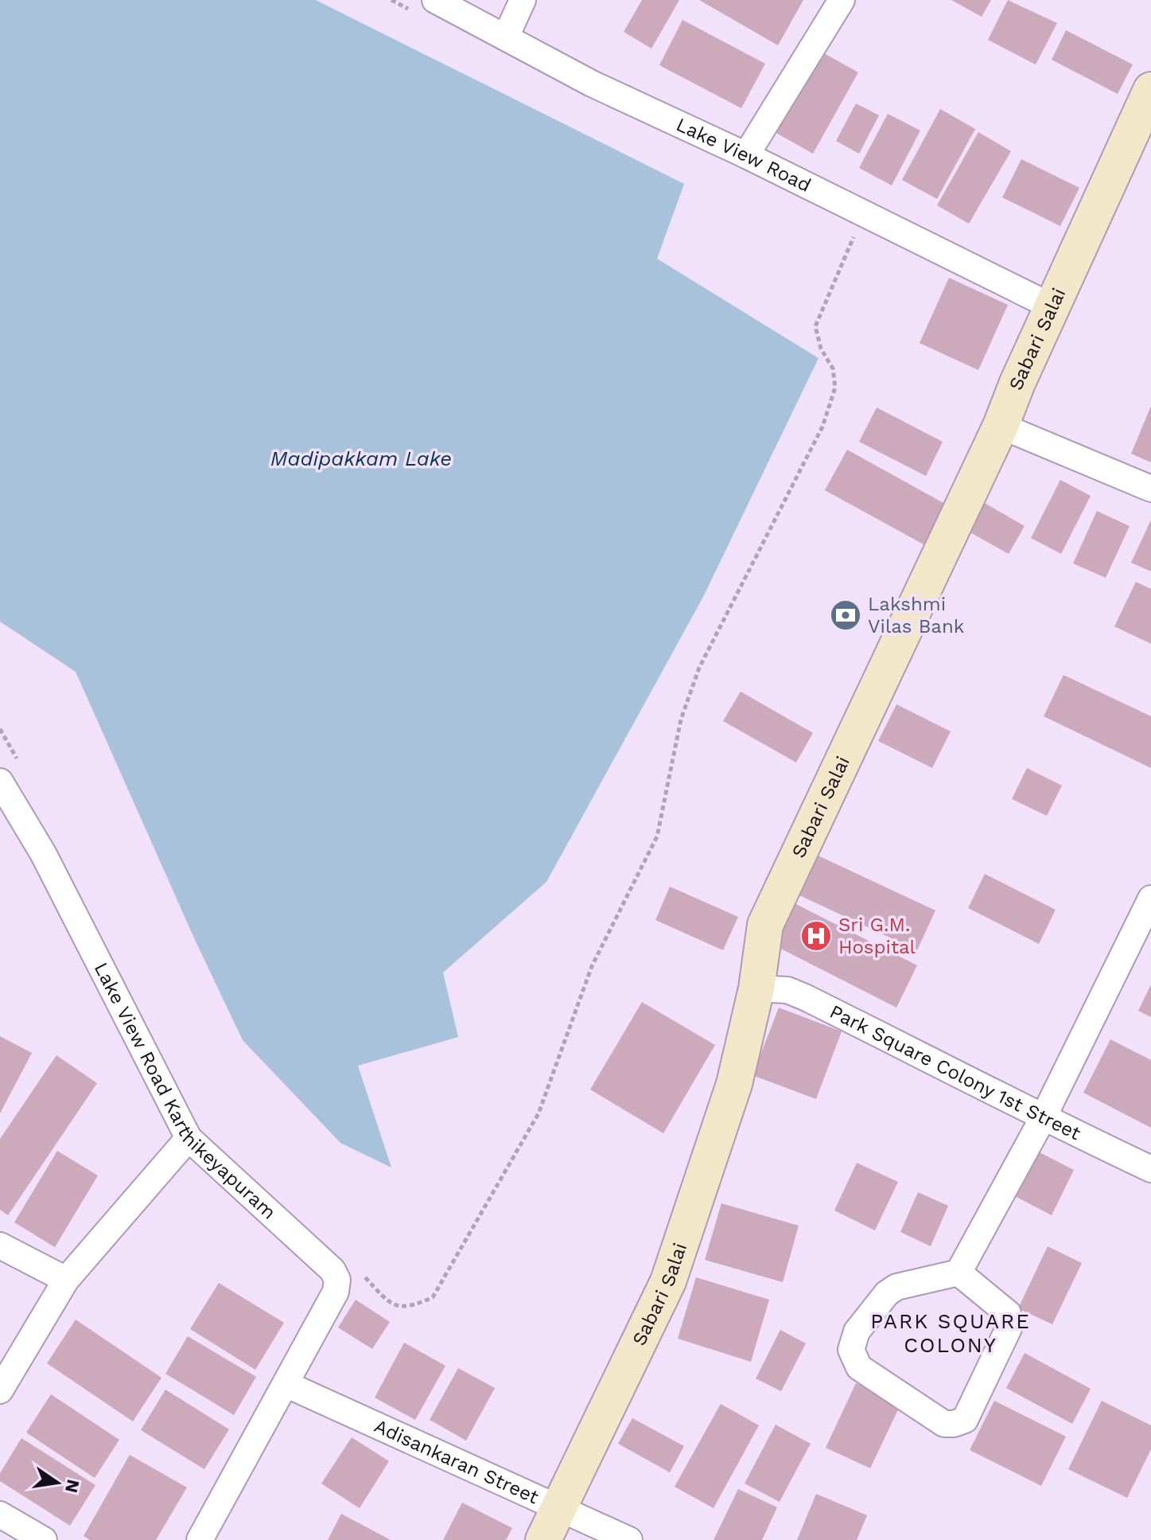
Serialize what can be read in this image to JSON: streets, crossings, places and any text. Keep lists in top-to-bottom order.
{
  "streets": {
    "main road": ["Sabari Salai"],
    "street": [
      "Lake View Road",
      "Park Square Colony 1st Street",
      "Lake View Road Karthikeyapuram",
      "Adisankaran Street"
    ]
  },
  "crossings": [
    ["Lake View Road", "Sabari Salai"],
    ["Sabari Salai", "Park Square Colony 1st Street"],
    ["Sabari Salai", "Adisankaran Street"],
    ["Lake View Road Karthikeyapuram", "Adisankaran Street"]
  ],
  "districts": ["PARK SQUARE COLONY"],
  "water": ["Madipakkam Lake"],
  "places": {
    "bank": ["Lakshmi Vilas Bank"],
    "hospital": ["Sri G.M. Hospital"]
  },
  "north": "right"
}
